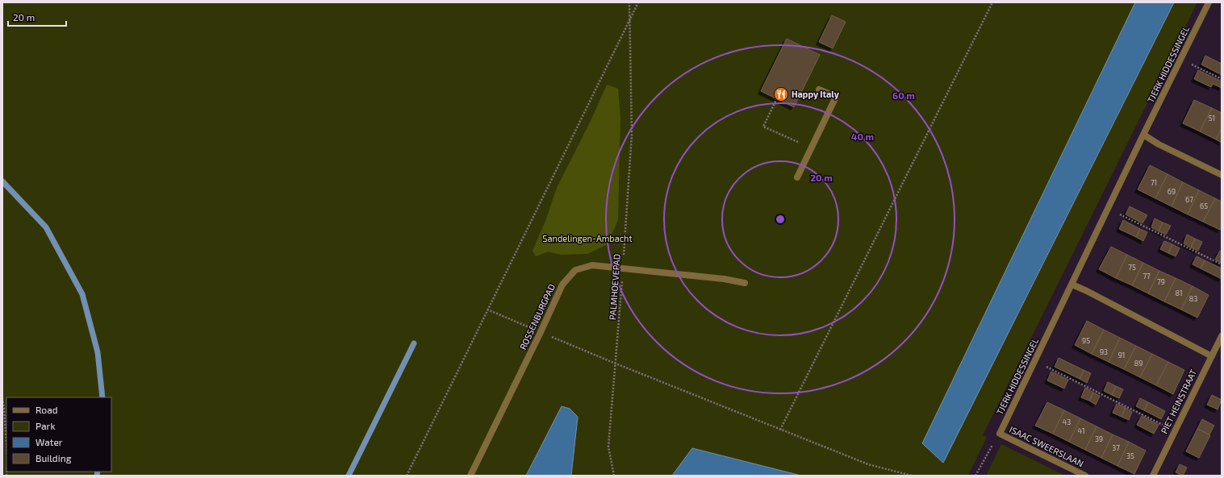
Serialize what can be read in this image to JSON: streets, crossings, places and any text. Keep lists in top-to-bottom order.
{
  "streets": {
    "street": [
      "TJERK HIDDESSINGEL",
      "ROSSENBURGPAD",
      "PIET HEINSTRAAT",
      "ISAAC SWEERSLAAN"
    ],
    "path": ["PALMHOEVEPAD"]
  },
  "crossings": [
    ["TJERK HIDDESSINGEL", "ISAAC SWEERSLAAN"],
    ["PALMHOEVEPAD", "ROSSENBURGPAD"]
  ],
  "parks": ["Sandelingen-Ambacht"],
  "places": {
    "restaurant": ["Happy Italy"]
  },
  "house_numbers": [
    "51",
    "71",
    "69",
    "67",
    "65",
    "75",
    "77",
    "79",
    "81",
    "83",
    "95",
    "93",
    "91",
    "89",
    "43",
    "41",
    "39",
    "37",
    "35"
  ],
  "legend": [
    "Road",
    "Park",
    "Water",
    "Building"
  ],
  "scale_bar": "20 m",
  "rings": ["60 m", "40 m", "20 m"]
}
